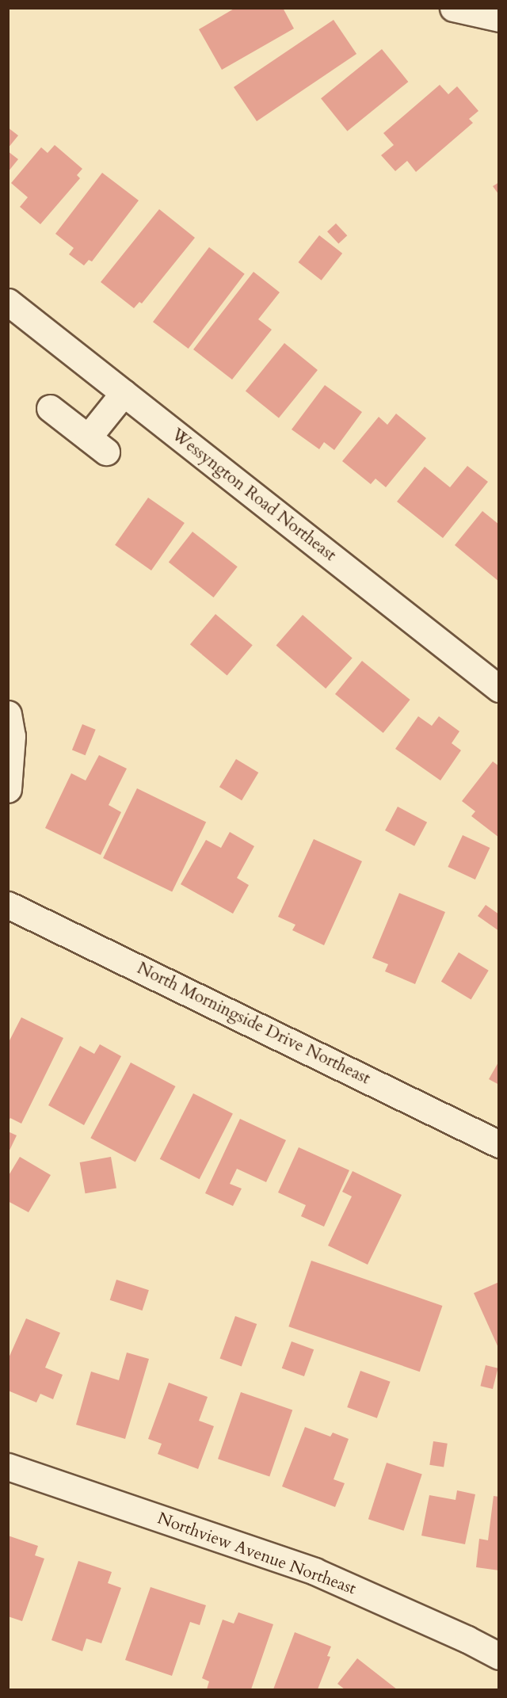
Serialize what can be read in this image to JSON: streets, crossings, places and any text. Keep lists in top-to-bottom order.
{
  "streets": {
    "street": ["Wessyngton Road Northeast", "North Morningside Drive Northeast", "Northview Avenue Northeast"]
  }
}
